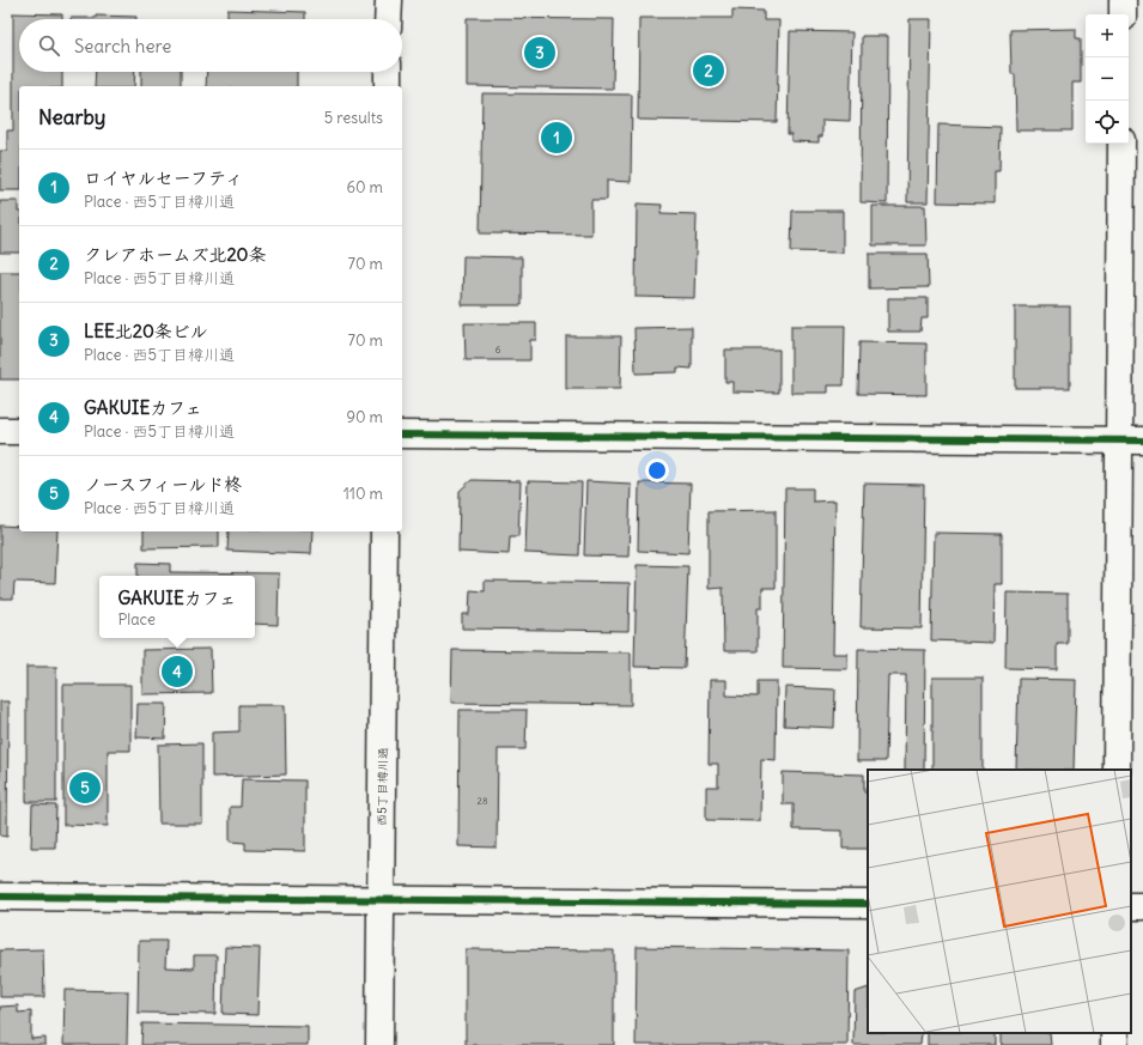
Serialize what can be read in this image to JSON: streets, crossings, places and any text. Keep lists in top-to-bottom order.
{
  "streets": {
    "street": ["西5丁目樽川通"]
  },
  "house_numbers": ["6", "28"],
  "page": {
    "map_buttons": ["+", "−"],
    "search": "Search here",
    "pins": [
      "3",
      "2",
      "1",
      "4",
      "5"
    ],
    "heading": ["Nearby", "5 results"],
    "list": [
      {
        "mark": "1",
        "name": "ロイヤルセーフティ",
        "note": "Place · 西5丁目樽川通",
        "value": "60 m"
      },
      {
        "mark": "2",
        "name": "クレアホームズ北20条",
        "note": "Place · 西5丁目樽川通",
        "value": "70 m"
      },
      {
        "mark": "3",
        "name": "LEE北20条ビル",
        "note": "Place · 西5丁目樽川通",
        "value": "70 m"
      },
      {
        "mark": "4",
        "name": "GAKUIEカフェ",
        "note": "Place · 西5丁目樽川通",
        "value": "90 m"
      },
      {
        "mark": "5",
        "name": "ノースフィールド柊",
        "note": "Place · 西5丁目樽川通",
        "value": "110 m"
      }
    ],
    "popup": ["GAKUIEカフェ", "Place"]
  }
}
